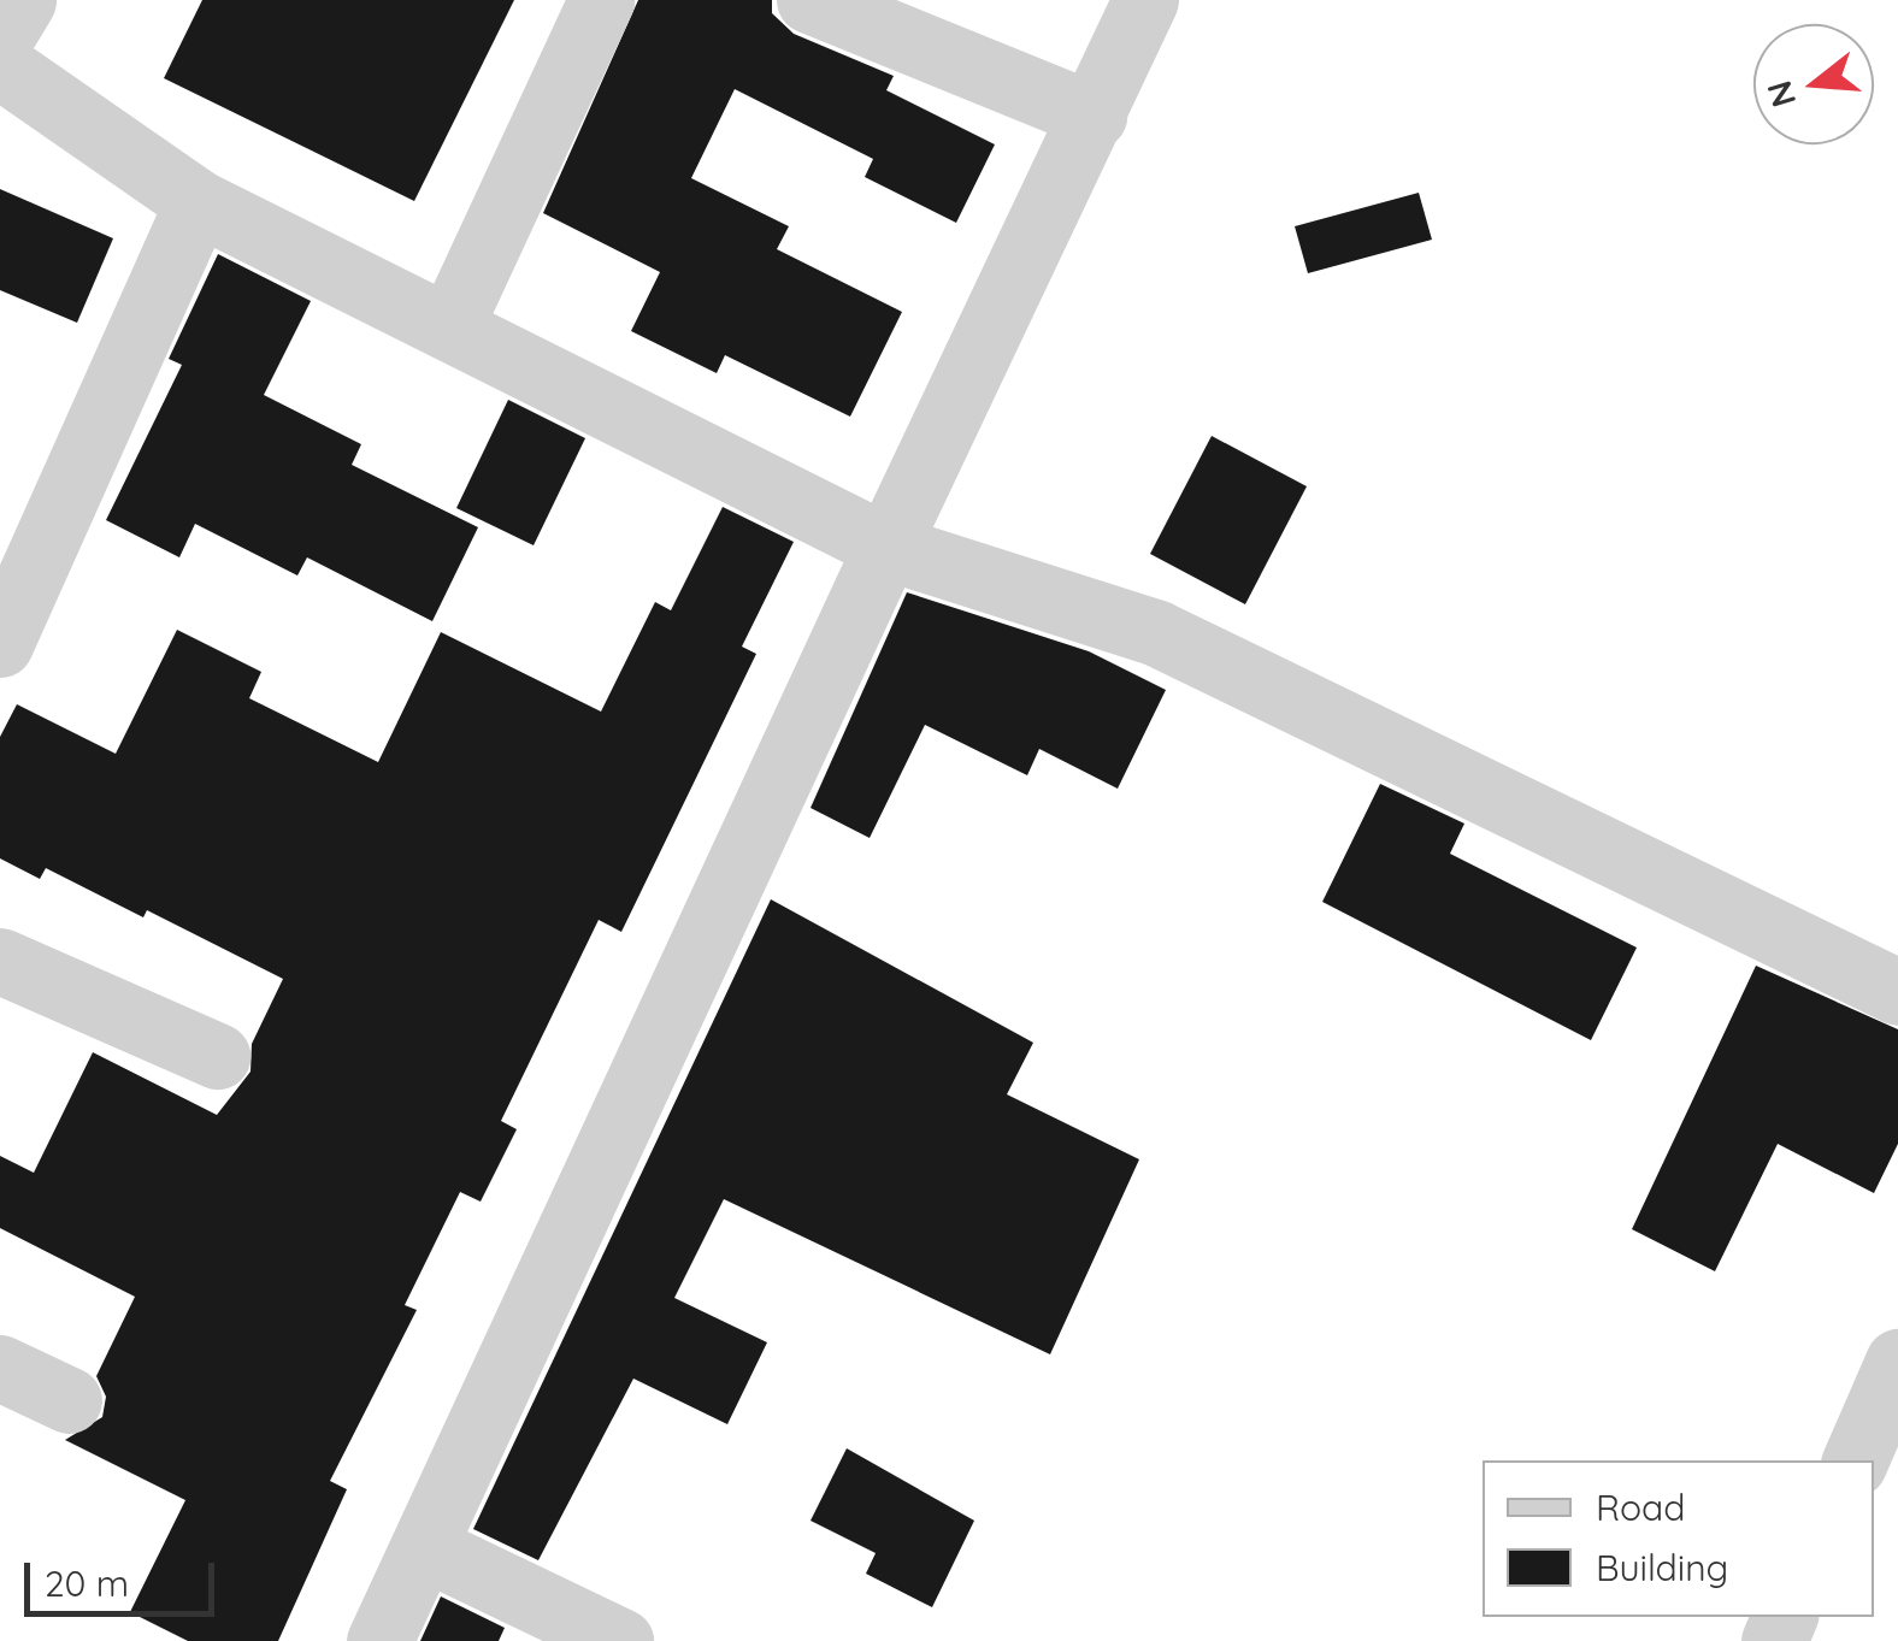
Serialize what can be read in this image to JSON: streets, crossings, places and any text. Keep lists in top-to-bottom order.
{
  "legend": ["Road", "Building"],
  "scale_bar": "20 m",
  "north": "left"
}
